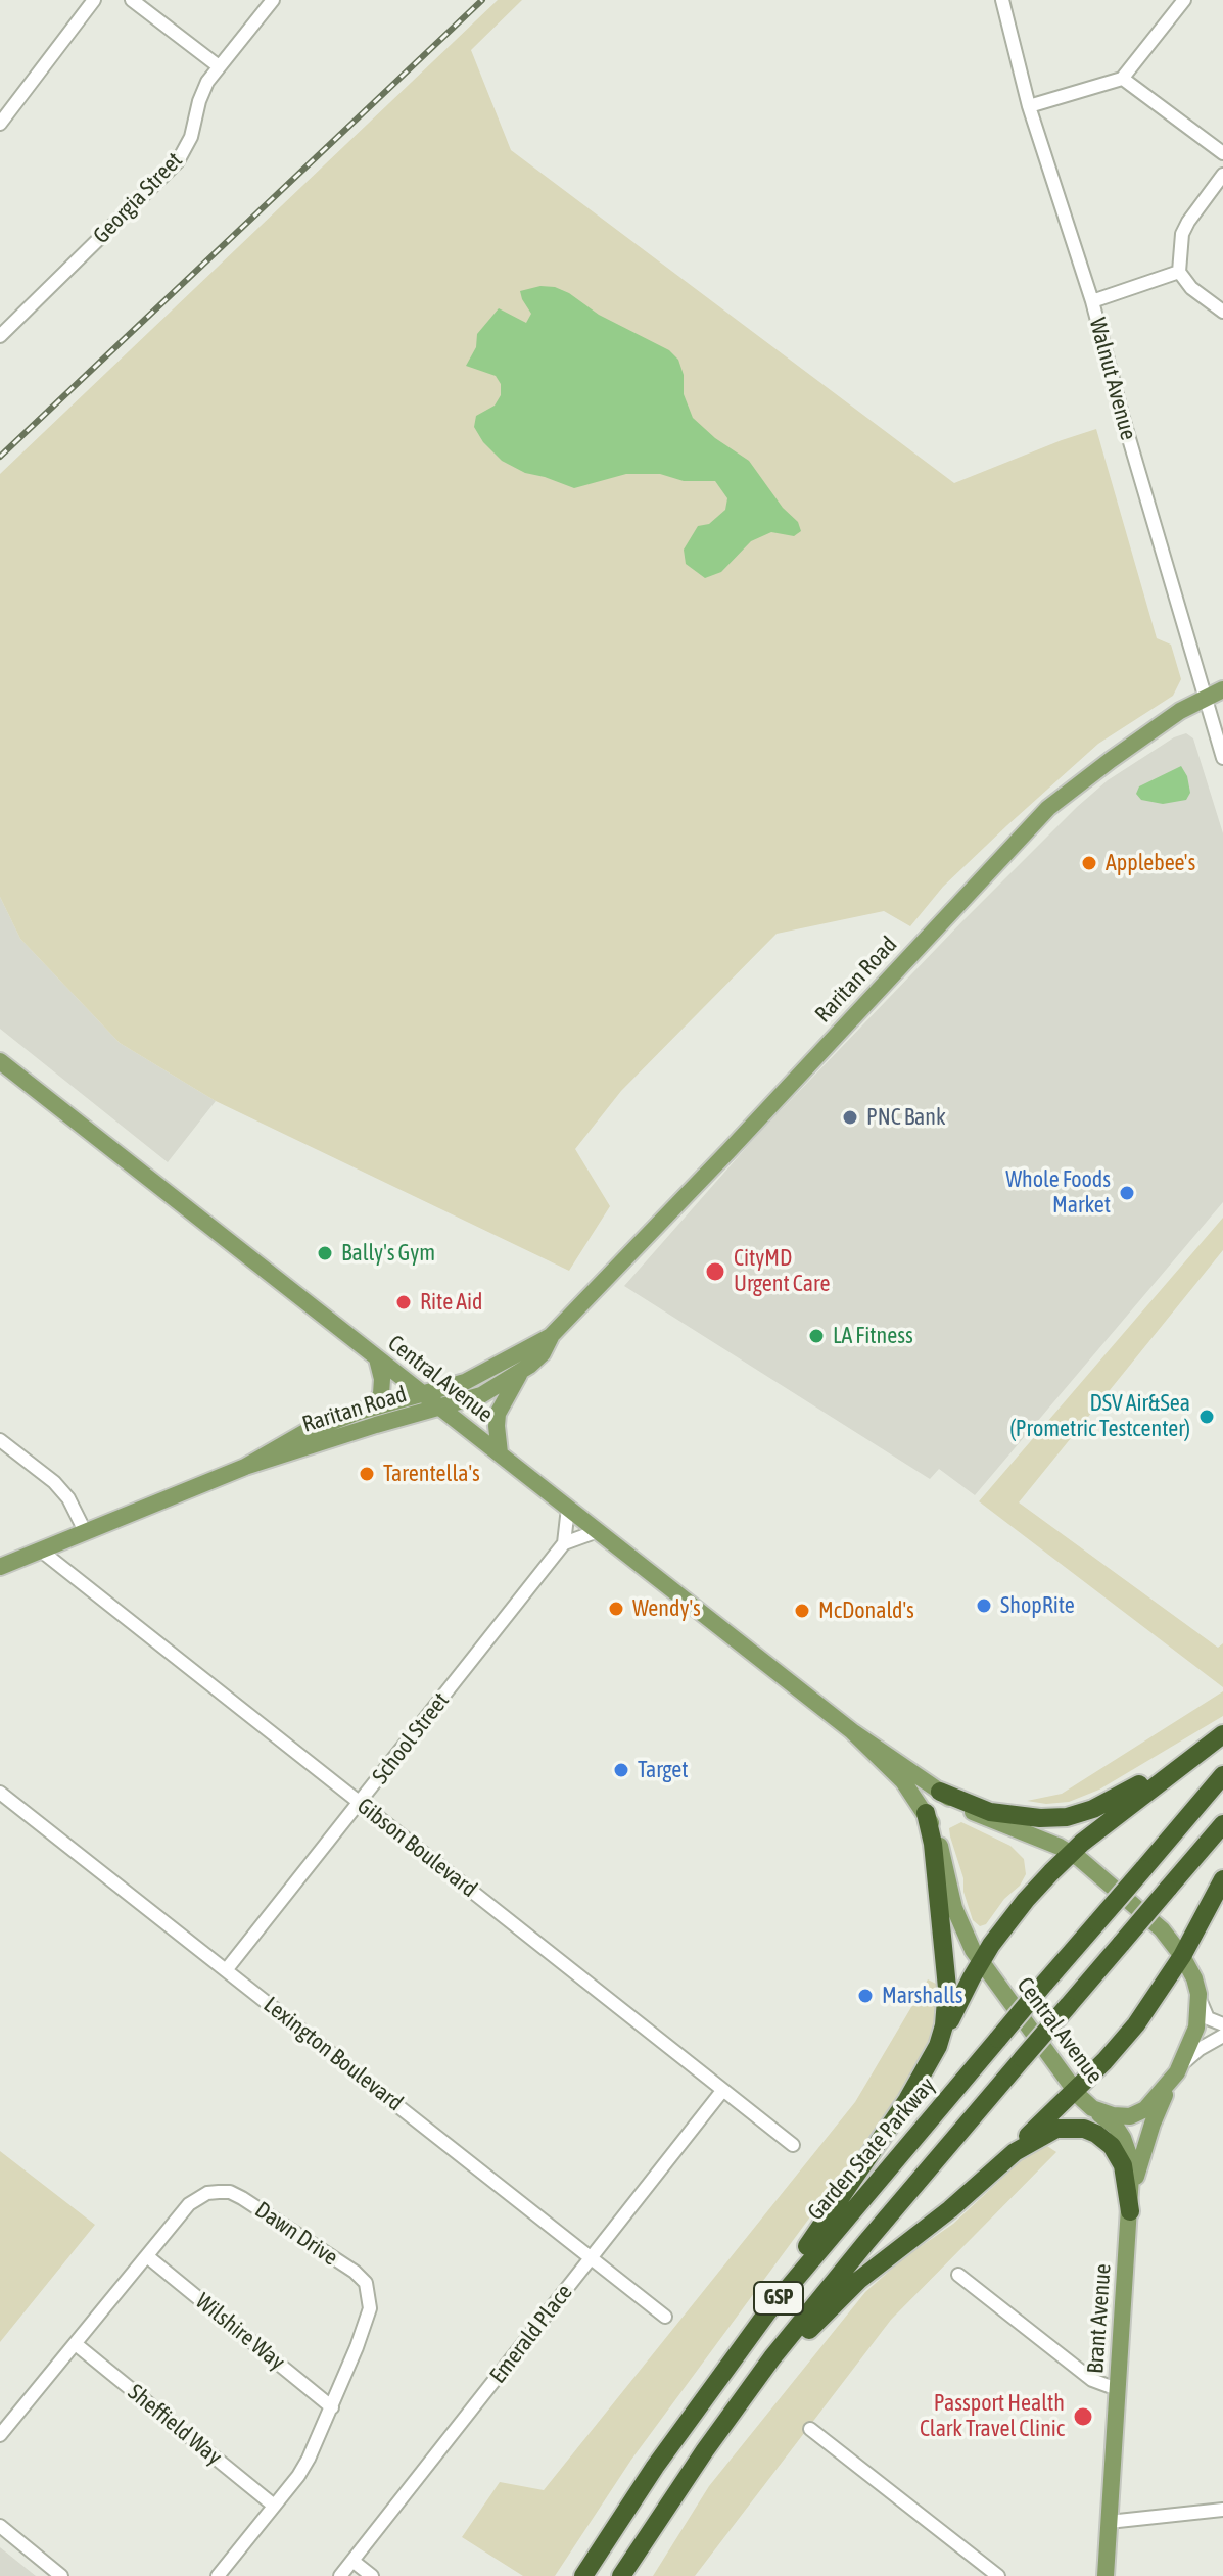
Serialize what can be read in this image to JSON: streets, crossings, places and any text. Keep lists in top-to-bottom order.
{
  "streets": {
    "highway": ["Garden State Parkway", "GSP"],
    "main road": ["Raritan Road", "Central Avenue", "Brant Avenue"],
    "street": [
      "Georgia Street",
      "Walnut Avenue",
      "School Street",
      "Gibson Boulevard",
      "Lexington Boulevard",
      "Dawn Drive",
      "Wilshire Way",
      "Emerald Place",
      "Sheffield Way"
    ]
  },
  "crossings": [
    ["Walnut Avenue", "Raritan Road"],
    ["Raritan Road", "Central Avenue"],
    ["Raritan Road", "Gibson Boulevard"],
    ["Central Avenue", "Brant Avenue"],
    ["School Street", "Gibson Boulevard"],
    ["School Street", "Lexington Boulevard"],
    ["Gibson Boulevard", "Emerald Place"],
    ["Lexington Boulevard", "Emerald Place"],
    ["Dawn Drive", "Wilshire Way"],
    ["Dawn Drive", "Sheffield Way"]
  ],
  "places": [
    "Applebee's",
    "PNC Bank",
    "Whole Foods Market",
    "Bally's Gym",
    "CityMD Urgent Care",
    "Rite Aid",
    "LA Fitness",
    "DSV Air&Sea (Prometric Testcenter)",
    "Tarentella's",
    "ShopRite",
    "Wendy's",
    "McDonald's",
    "Target",
    "Marshalls",
    "Passport Health Clark Travel Clinic"
  ]
}
